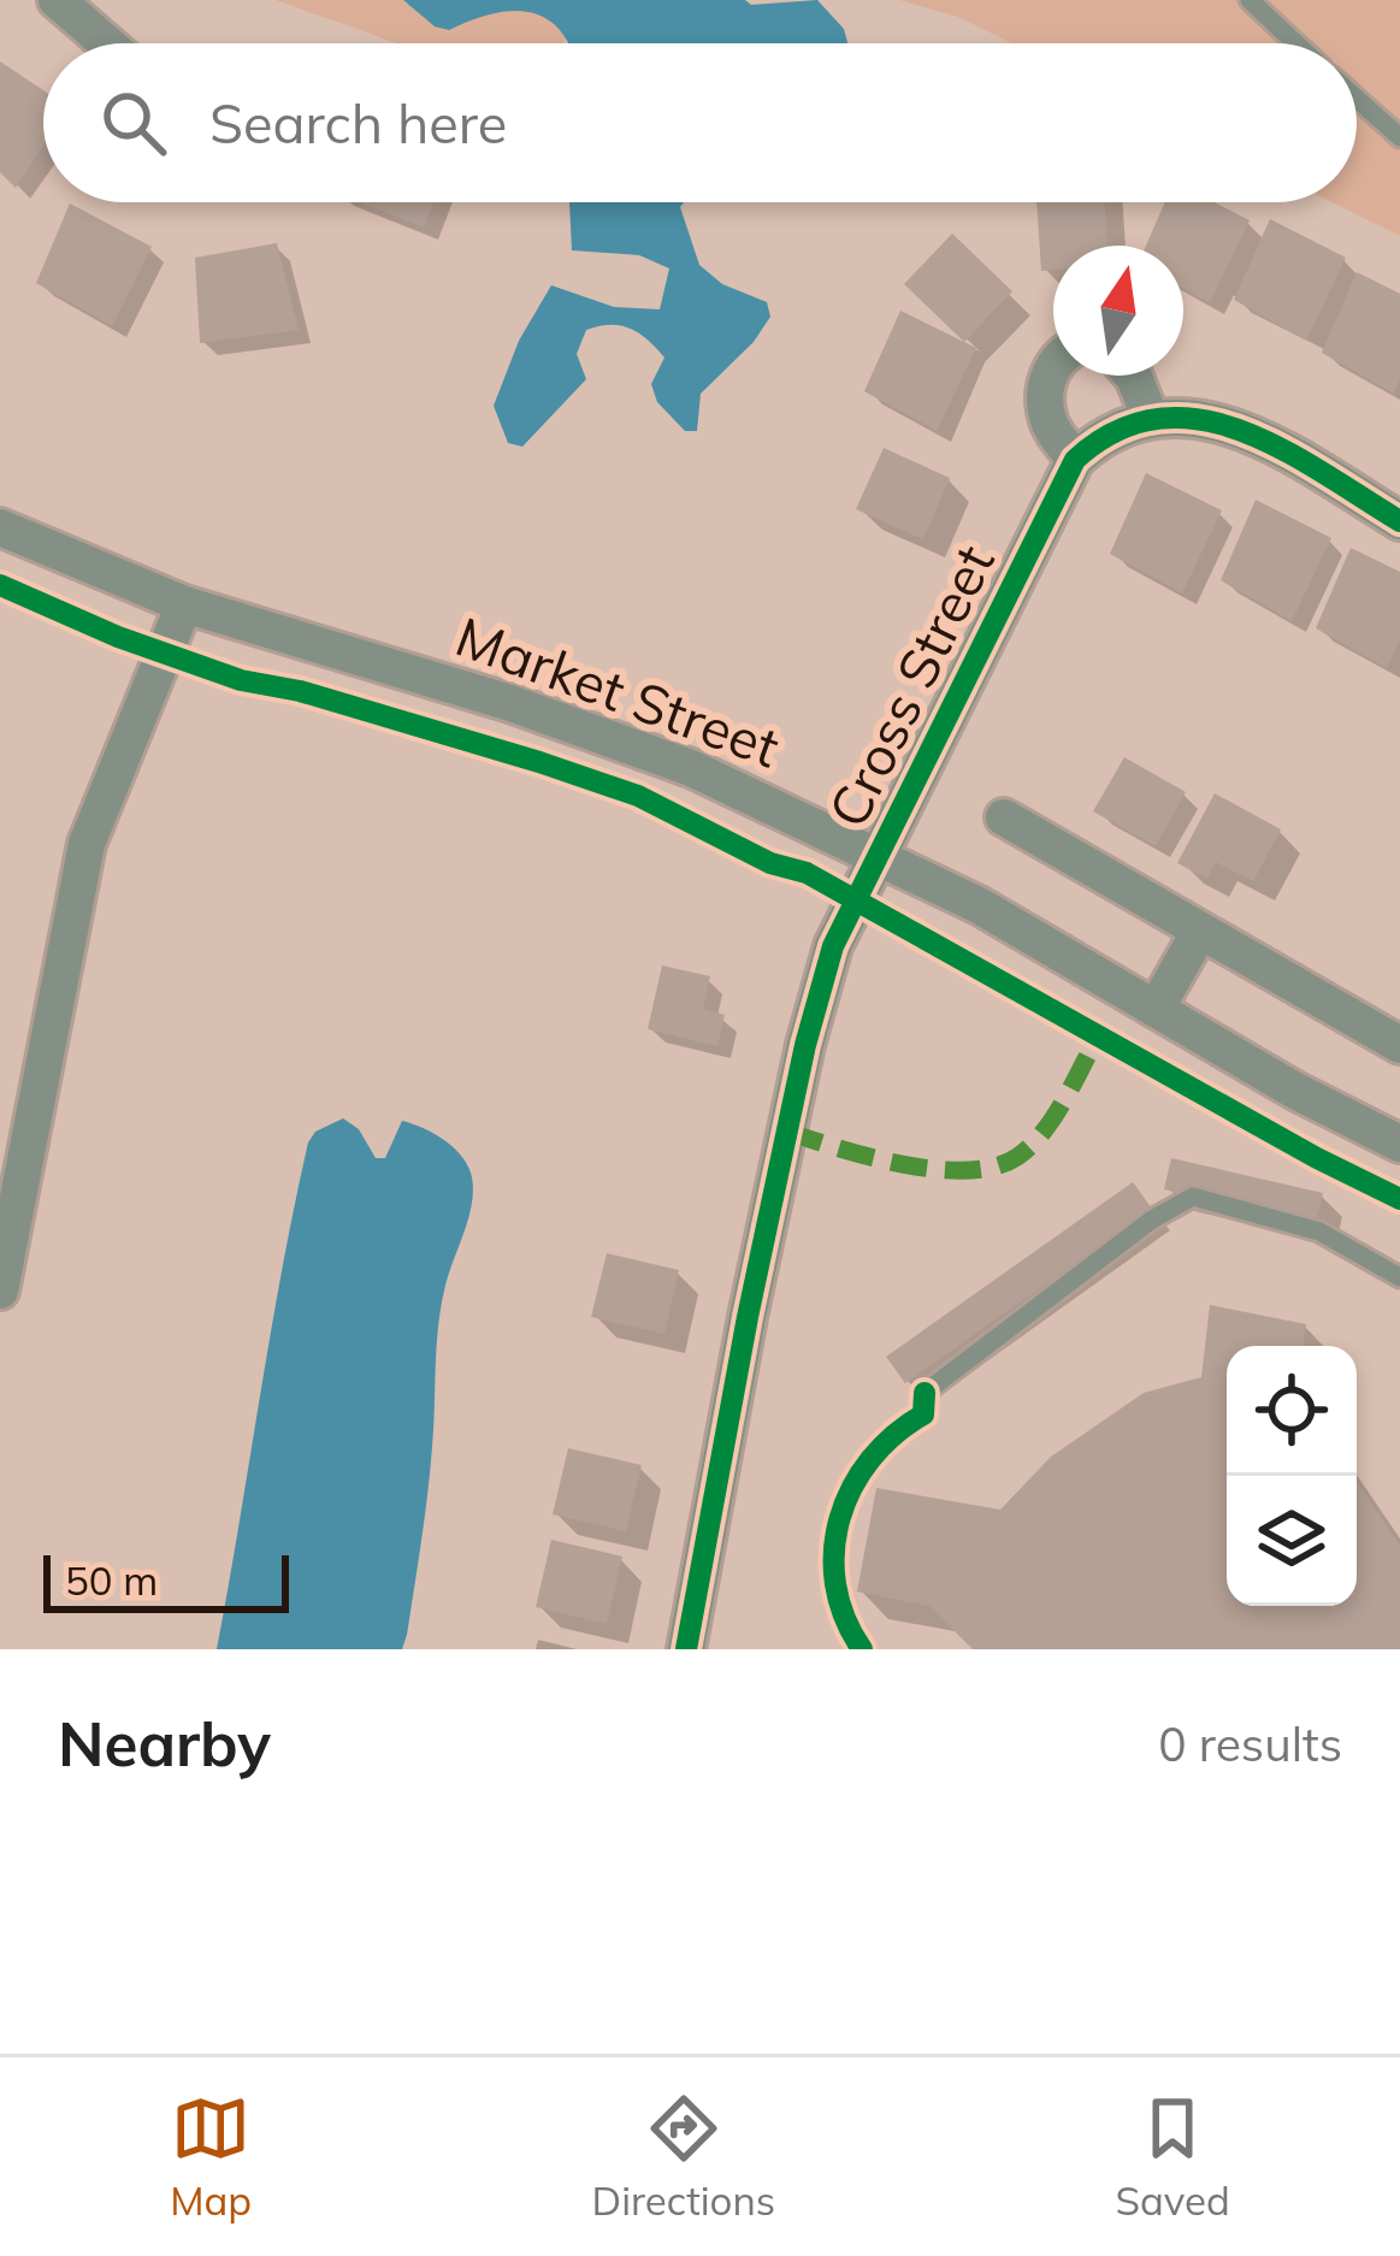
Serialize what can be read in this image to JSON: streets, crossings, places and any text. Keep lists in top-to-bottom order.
{
  "streets": {
    "street": ["Cross Street", "Market Street"]
  },
  "crossings": [
    ["Cross Street", "Market Street"]
  ],
  "scale_bar": "50 m",
  "north": "top",
  "page": {
    "search": "Search here",
    "scale": "50 m",
    "heading": ["Nearby", "0 results"],
    "nav": ["Map", "Directions", "Saved"]
  }
}
